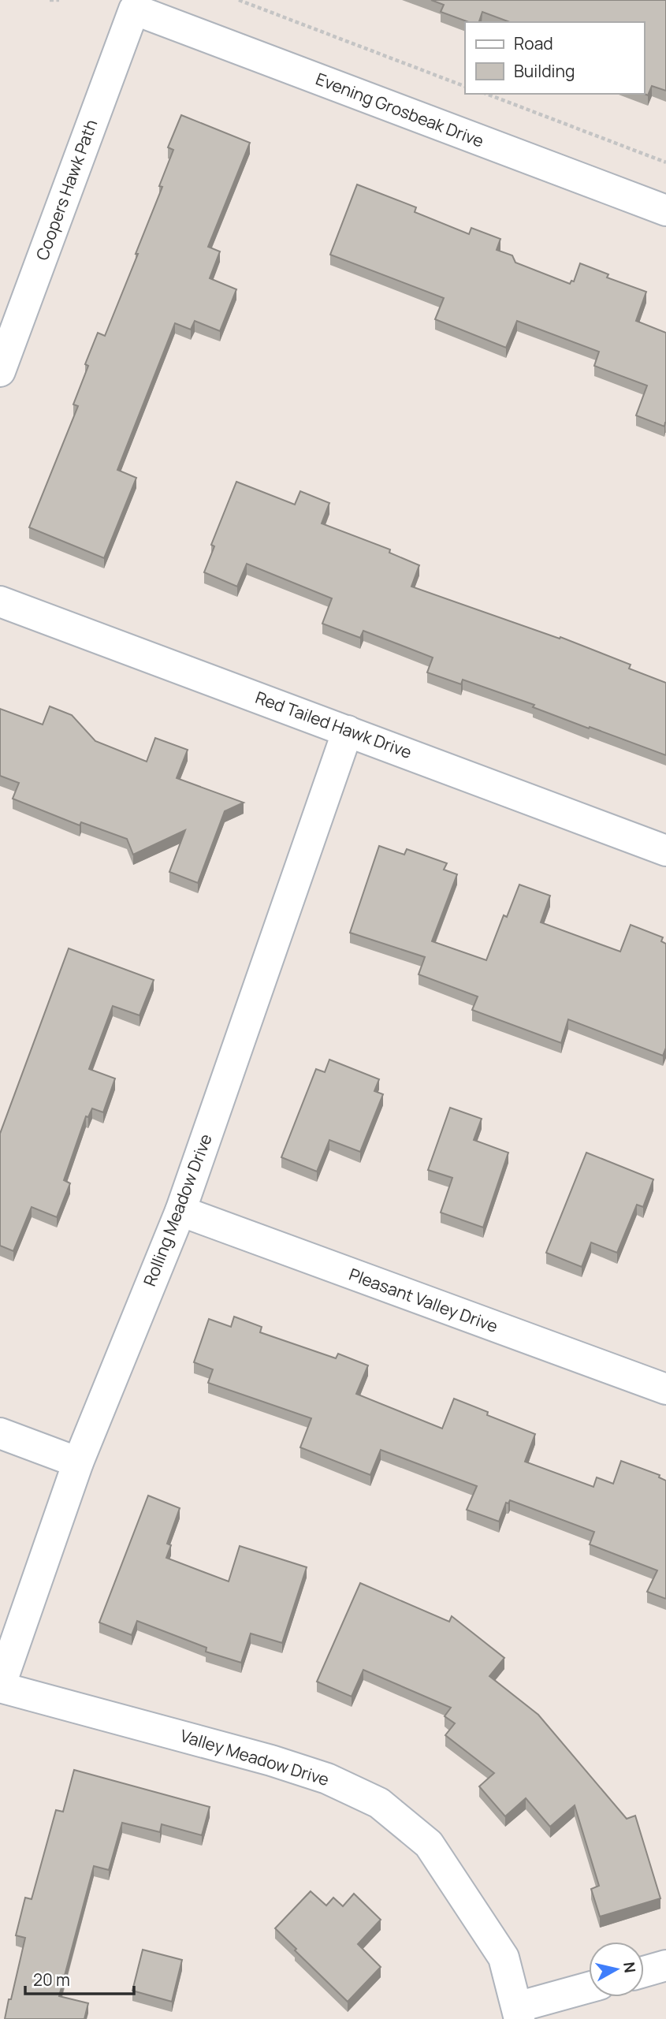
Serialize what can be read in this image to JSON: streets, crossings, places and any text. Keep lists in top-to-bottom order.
{
  "streets": {
    "street": [
      "Evening Grosbeak Drive",
      "Coopers Hawk Path",
      "Red Tailed Hawk Drive",
      "Rolling Meadow Drive",
      "Pleasant Valley Drive",
      "Valley Meadow Drive"
    ]
  },
  "crossings": [
    ["Evening Grosbeak Drive", "Coopers Hawk Path"],
    ["Red Tailed Hawk Drive", "Rolling Meadow Drive"],
    ["Rolling Meadow Drive", "Pleasant Valley Drive"],
    ["Rolling Meadow Drive", "Valley Meadow Drive"]
  ],
  "legend": ["Road", "Building"],
  "scale_bar": "20 m",
  "north": "right"
}
